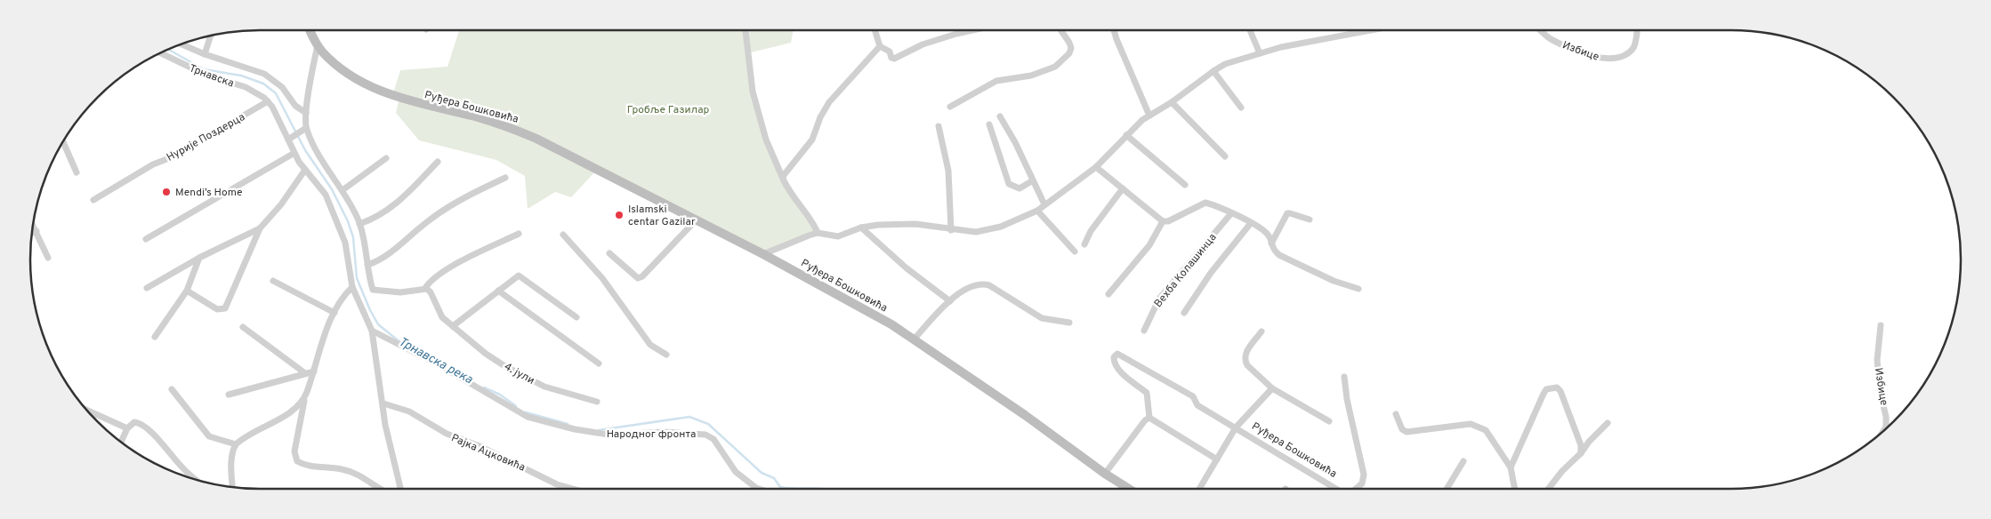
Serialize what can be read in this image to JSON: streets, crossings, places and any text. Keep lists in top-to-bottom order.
{
  "streets": {
    "main road": ["Руђера Бошковића"],
    "street": [
      "Избице",
      "Трнавска",
      "Нурије Поздерца",
      "Вехба Колашинца",
      "4. јули",
      "Народног фронта",
      "Рајка Ацковића"
    ]
  },
  "crossings": [
    ["Трнавска", "Нурије Поздерца"]
  ],
  "water": ["Трнавска река"],
  "parks": ["Гробље Газилар"],
  "places": ["Mendi’s Home", "Islamski centar Gazilar"]
}
